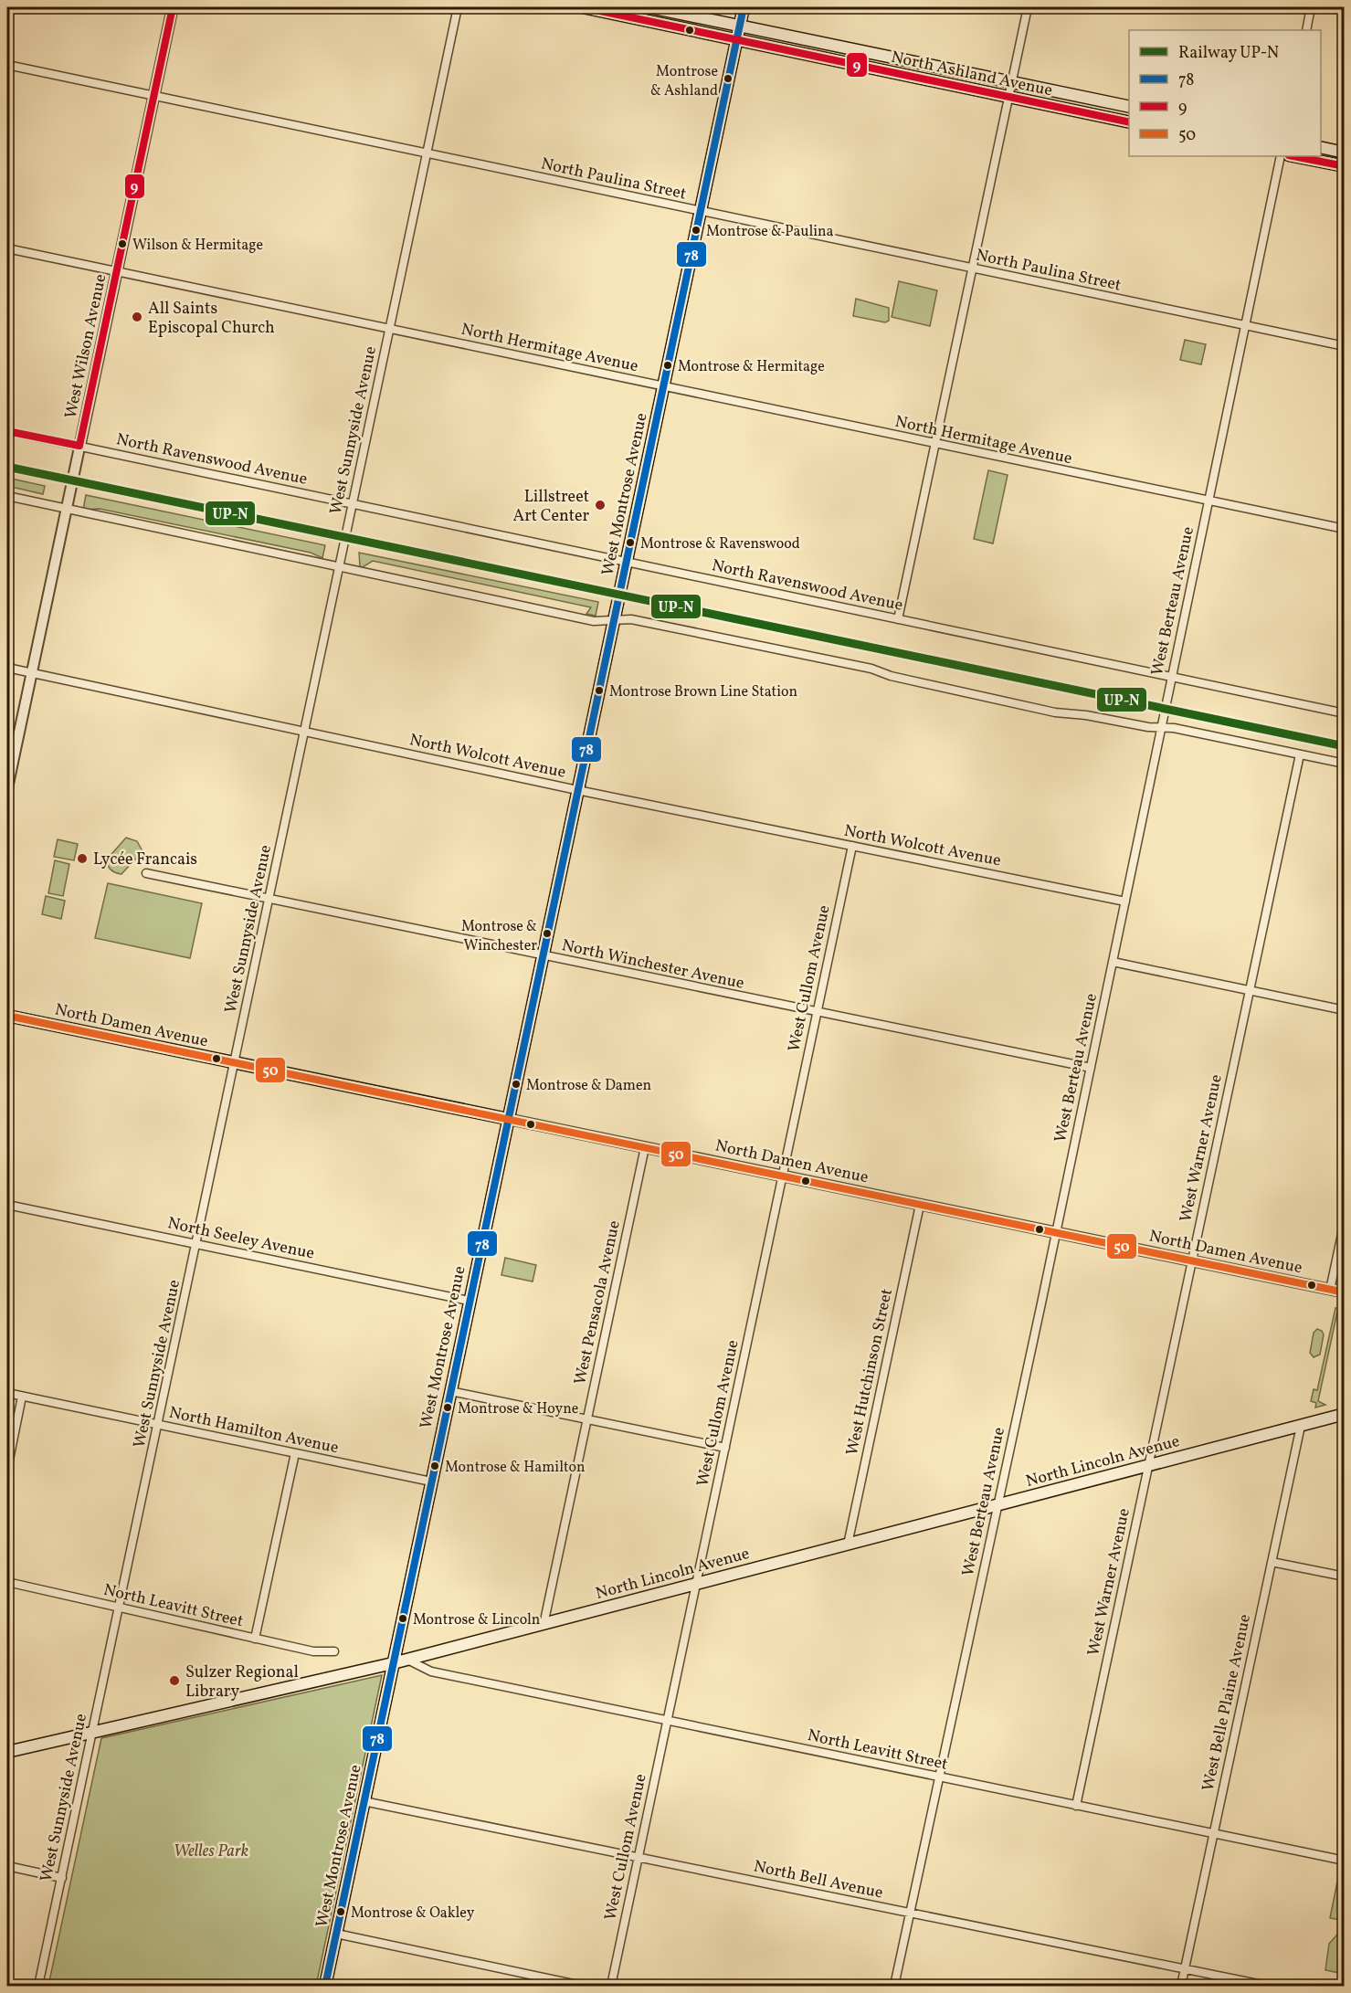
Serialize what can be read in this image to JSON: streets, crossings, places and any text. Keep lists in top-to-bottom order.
{
  "streets": {
    "main road": [
      "North Ashland Avenue",
      "West Montrose Avenue",
      "North Damen Avenue",
      "North Lincoln Avenue"
    ],
    "street": [
      "North Paulina Street",
      "West Wilson Avenue",
      "North Hermitage Avenue",
      "West Sunnyside Avenue",
      "North Ravenswood Avenue",
      "West Berteau Avenue",
      "North Wolcott Avenue",
      "North Winchester Avenue",
      "West Cullom Avenue",
      "West Warner Avenue",
      "North Seeley Avenue",
      "West Pensacola Avenue",
      "West Hutchinson Street",
      "North Hamilton Avenue",
      "North Leavitt Street",
      "West Belle Plaine Avenue",
      "North Bell Avenue"
    ]
  },
  "crossings": [
    ["North Ashland Avenue", "West Montrose Avenue"],
    ["North Paulina Street", "West Wilson Avenue"],
    ["North Paulina Street", "West Sunnyside Avenue"],
    ["North Paulina Street", "West Montrose Avenue"],
    ["North Paulina Street", "West Berteau Avenue"],
    ["West Wilson Avenue", "North Hermitage Avenue"],
    ["West Wilson Avenue", "North Ravenswood Avenue"],
    ["West Wilson Avenue", "North Wolcott Avenue"],
    ["North Hermitage Avenue", "West Sunnyside Avenue"],
    ["North Hermitage Avenue", "West Montrose Avenue"],
    ["North Hermitage Avenue", "West Berteau Avenue"],
    ["West Sunnyside Avenue", "North Ravenswood Avenue"],
    ["West Sunnyside Avenue", "North Wolcott Avenue"],
    ["West Sunnyside Avenue", "North Winchester Avenue"],
    ["West Sunnyside Avenue", "North Damen Avenue"],
    ["West Sunnyside Avenue", "North Seeley Avenue"],
    ["West Sunnyside Avenue", "North Hamilton Avenue"],
    ["West Sunnyside Avenue", "North Lincoln Avenue"],
    ["West Sunnyside Avenue", "North Leavitt Street"],
    ["North Ravenswood Avenue", "West Montrose Avenue"],
    ["North Ravenswood Avenue", "West Berteau Avenue"],
    ["West Montrose Avenue", "North Wolcott Avenue"],
    ["West Montrose Avenue", "North Winchester Avenue"],
    ["West Montrose Avenue", "North Damen Avenue"],
    ["West Montrose Avenue", "North Seeley Avenue"],
    ["West Montrose Avenue", "North Hamilton Avenue"],
    ["West Montrose Avenue", "North Lincoln Avenue"],
    ["West Montrose Avenue", "North Bell Avenue"],
    ["West Berteau Avenue", "North Wolcott Avenue"],
    ["West Berteau Avenue", "North Winchester Avenue"],
    ["West Berteau Avenue", "North Damen Avenue"],
    ["West Berteau Avenue", "North Lincoln Avenue"],
    ["West Berteau Avenue", "North Leavitt Street"],
    ["West Berteau Avenue", "North Bell Avenue"],
    ["North Wolcott Avenue", "West Cullom Avenue"],
    ["North Winchester Avenue", "West Cullom Avenue"],
    ["West Cullom Avenue", "North Damen Avenue"],
    ["West Cullom Avenue", "North Lincoln Avenue"],
    ["West Cullom Avenue", "North Leavitt Street"],
    ["West Cullom Avenue", "North Bell Avenue"],
    ["North Damen Avenue", "West Warner Avenue"],
    ["North Damen Avenue", "West Pensacola Avenue"],
    ["North Damen Avenue", "West Hutchinson Street"],
    ["West Warner Avenue", "North Lincoln Avenue"],
    ["West Warner Avenue", "North Leavitt Street"],
    ["West Pensacola Avenue", "North Lincoln Avenue"],
    ["West Hutchinson Street", "North Lincoln Avenue"],
    ["North Lincoln Avenue", "North Leavitt Street"],
    ["North Lincoln Avenue", "West Belle Plaine Avenue"],
    ["North Leavitt Street", "West Belle Plaine Avenue"],
    ["West Belle Plaine Avenue", "North Bell Avenue"]
  ],
  "parks": ["Welles Park"],
  "places": [
    "Montrose & Ashland",
    "Montrose & Paulina",
    "Wilson & Hermitage",
    "All Saints Episcopal Church",
    "Montrose & Hermitage",
    "Lillstreet Art Center",
    "Montrose & Ravenswood",
    "Montrose Brown Line Station",
    "Lycée Francais",
    "Montrose & Winchester",
    "Montrose & Damen",
    "Montrose & Hoyne",
    "Montrose & Hamilton",
    "Montrose & Lincoln",
    "Sulzer Regional Library",
    "Montrose & Oakley"
  ],
  "lines": [
    "transit line 78",
    "transit line 9",
    "rail line UP-N",
    "transit line 50"
  ],
  "legend": [
    "Railway UP-N",
    "78",
    "9",
    "50"
  ]
}
